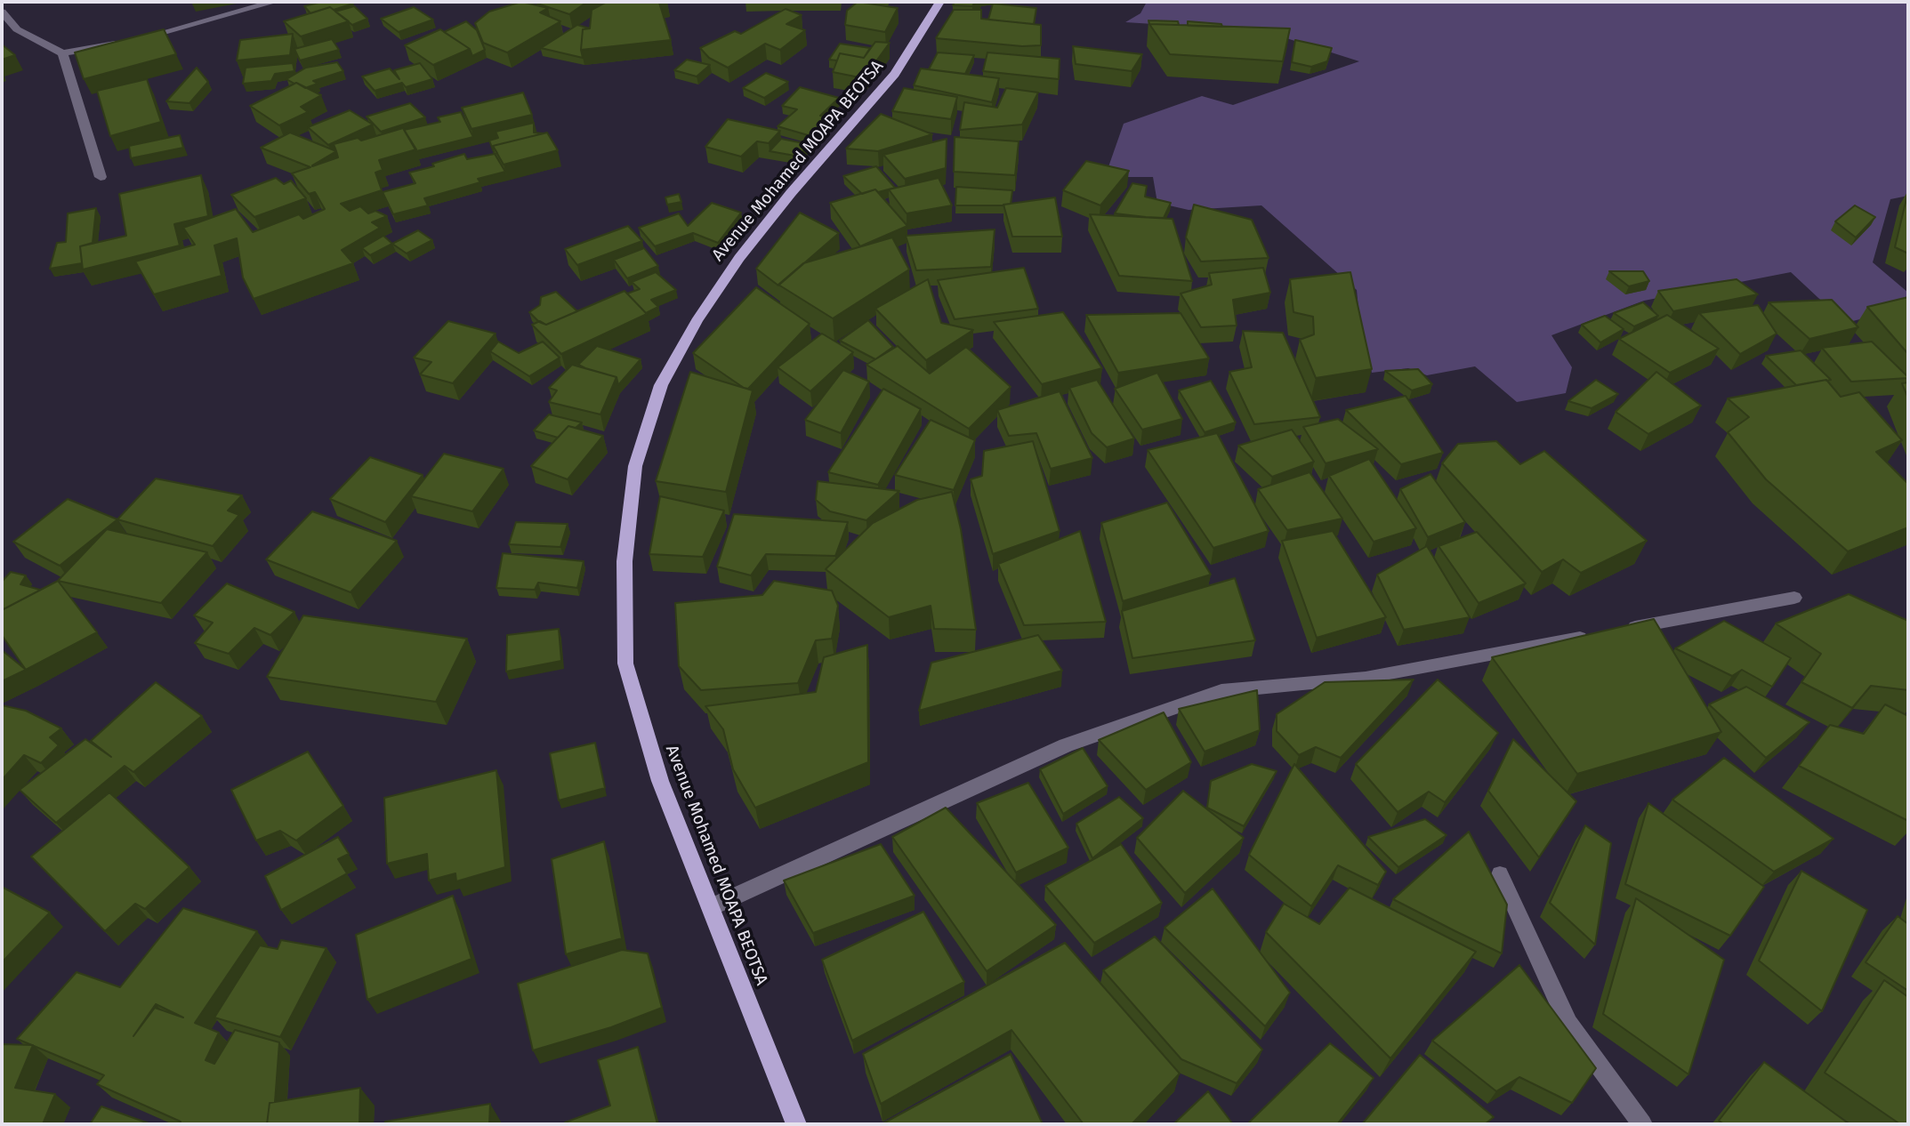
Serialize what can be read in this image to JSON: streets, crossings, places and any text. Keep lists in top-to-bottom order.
{
  "streets": {
    "main road": ["Avenue Mohamed MOAPA BEOTSA"]
  }
}
